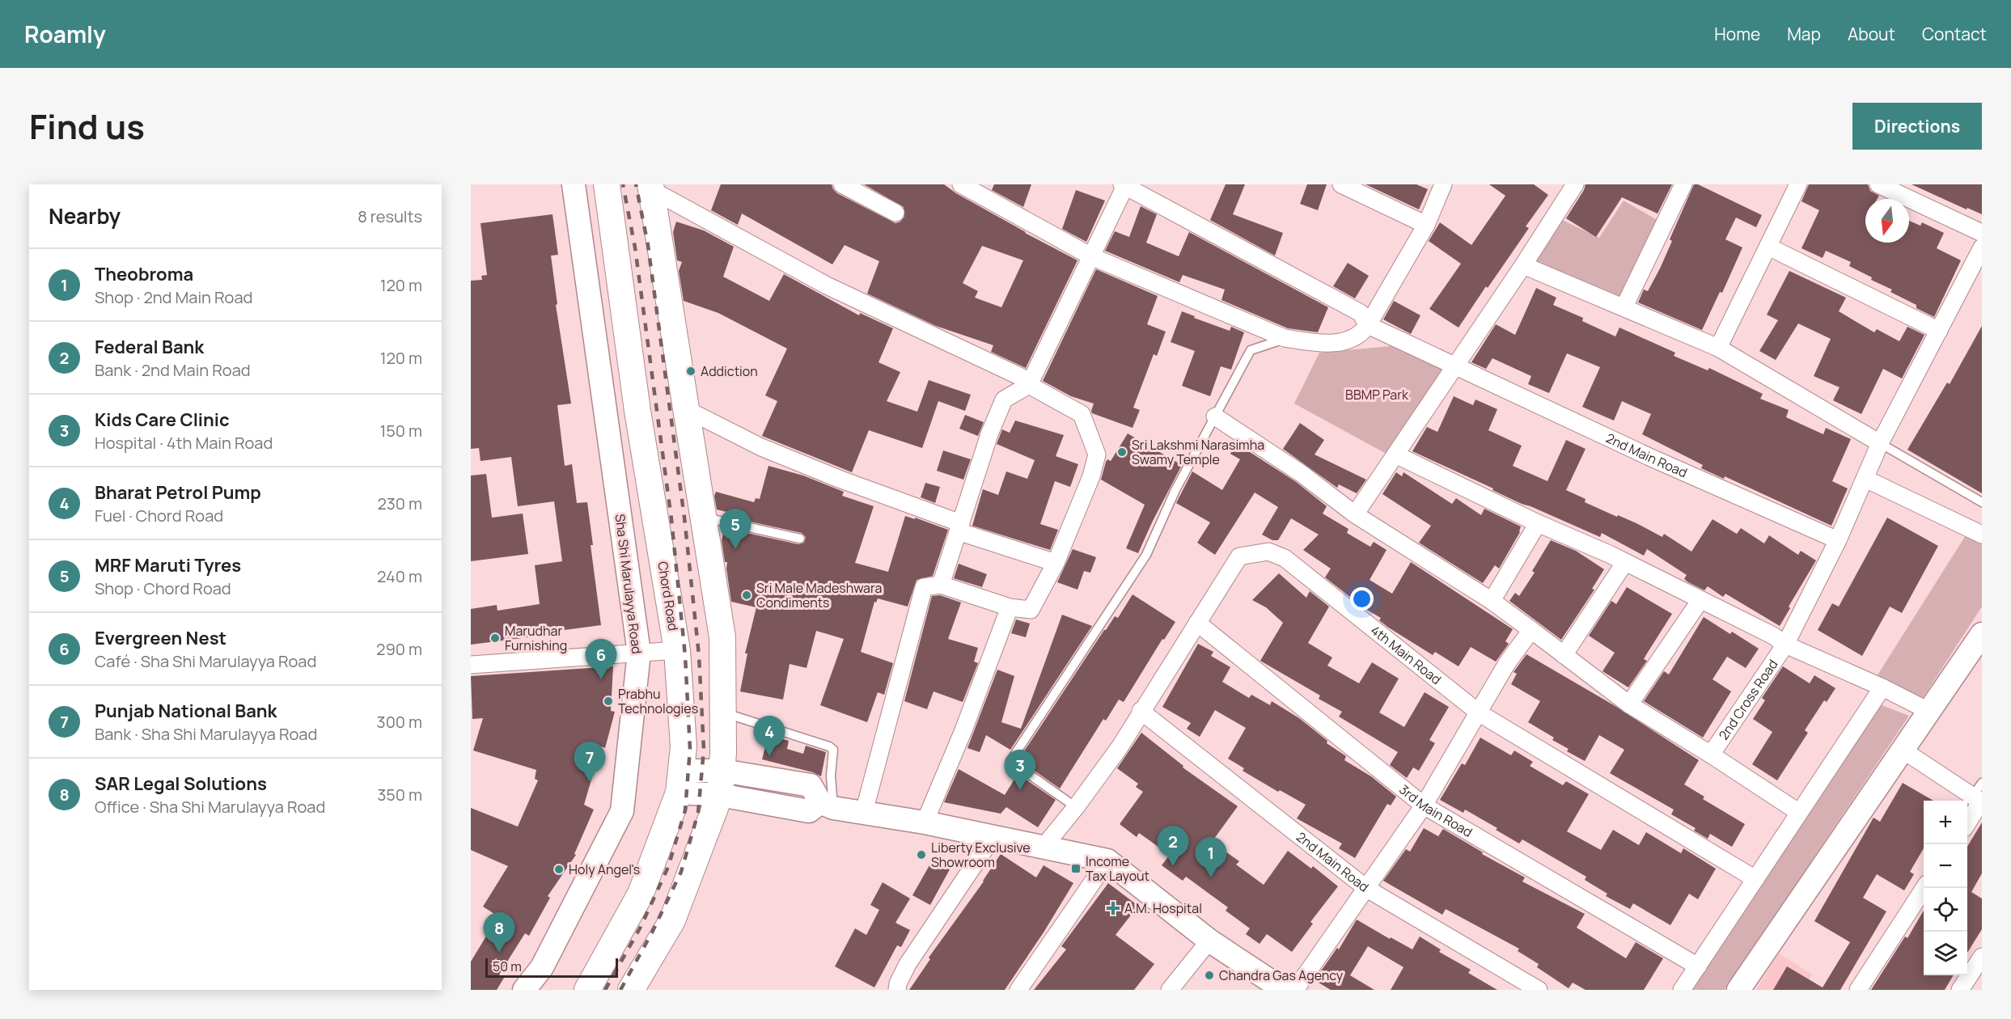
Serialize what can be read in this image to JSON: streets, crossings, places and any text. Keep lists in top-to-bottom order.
{
  "streets": {
    "main road": ["Sha Shi Marulayya Road", "Chord Road"],
    "street": [
      "2nd Main Road",
      "4th Main Road",
      "2nd Cross Road",
      "3rd Main Road"
    ]
  },
  "crossings": [
    ["2nd Main Road", "4th Main Road"],
    ["2nd Main Road", "2nd Cross Road"],
    ["4th Main Road", "3rd Main Road"]
  ],
  "parks": ["BBMP Park"],
  "places": {
    "other": [
      "Addiction",
      "Sri Lakshmi Narasimha Swamy Temple",
      "Sri Male Madeshwara Condiments",
      "Marudhar Furnishing",
      "Prabhu Technologies",
      "Liberty Exclusive Showroom",
      "Holy Angel's",
      "Chandra Gas Agency"
    ],
    "transit": ["Income Tax Layout"],
    "health": ["A.M. Hospital"]
  },
  "scale_bar": "50 m",
  "north": "bottom",
  "page": {
    "header": "Roamly",
    "nav": [
      "Home",
      "Map",
      "About",
      "Contact"
    ],
    "title": "Find us",
    "buttons": "Directions",
    "heading": ["Nearby", "8 results"],
    "list": [
      {
        "mark": "1",
        "name": "Theobroma",
        "note": "Shop · 2nd Main Road",
        "value": "120 m"
      },
      {
        "mark": "2",
        "name": "Federal Bank",
        "note": "Bank · 2nd Main Road",
        "value": "120 m"
      },
      {
        "mark": "3",
        "name": "Kids Care Clinic",
        "note": "Hospital · 4th Main Road",
        "value": "150 m"
      },
      {
        "mark": "4",
        "name": "Bharat Petrol Pump",
        "note": "Fuel · Chord Road",
        "value": "230 m"
      },
      {
        "mark": "5",
        "name": "MRF Maruti Tyres",
        "note": "Shop · Chord Road",
        "value": "240 m"
      },
      {
        "mark": "6",
        "name": "Evergreen Nest",
        "note": "Café · Sha Shi Marulayya Road",
        "value": "290 m"
      },
      {
        "mark": "7",
        "name": "Punjab National Bank",
        "note": "Bank · Sha Shi Marulayya Road",
        "value": "300 m"
      },
      {
        "mark": "8",
        "name": "SAR Legal Solutions",
        "note": "Office · Sha Shi Marulayya Road",
        "value": "350 m"
      }
    ],
    "pins": [
      "5",
      "6",
      "4",
      "7",
      "3",
      "2",
      "1",
      "8"
    ],
    "map_buttons": ["+", "−"],
    "scale": "50 m"
  }
}
